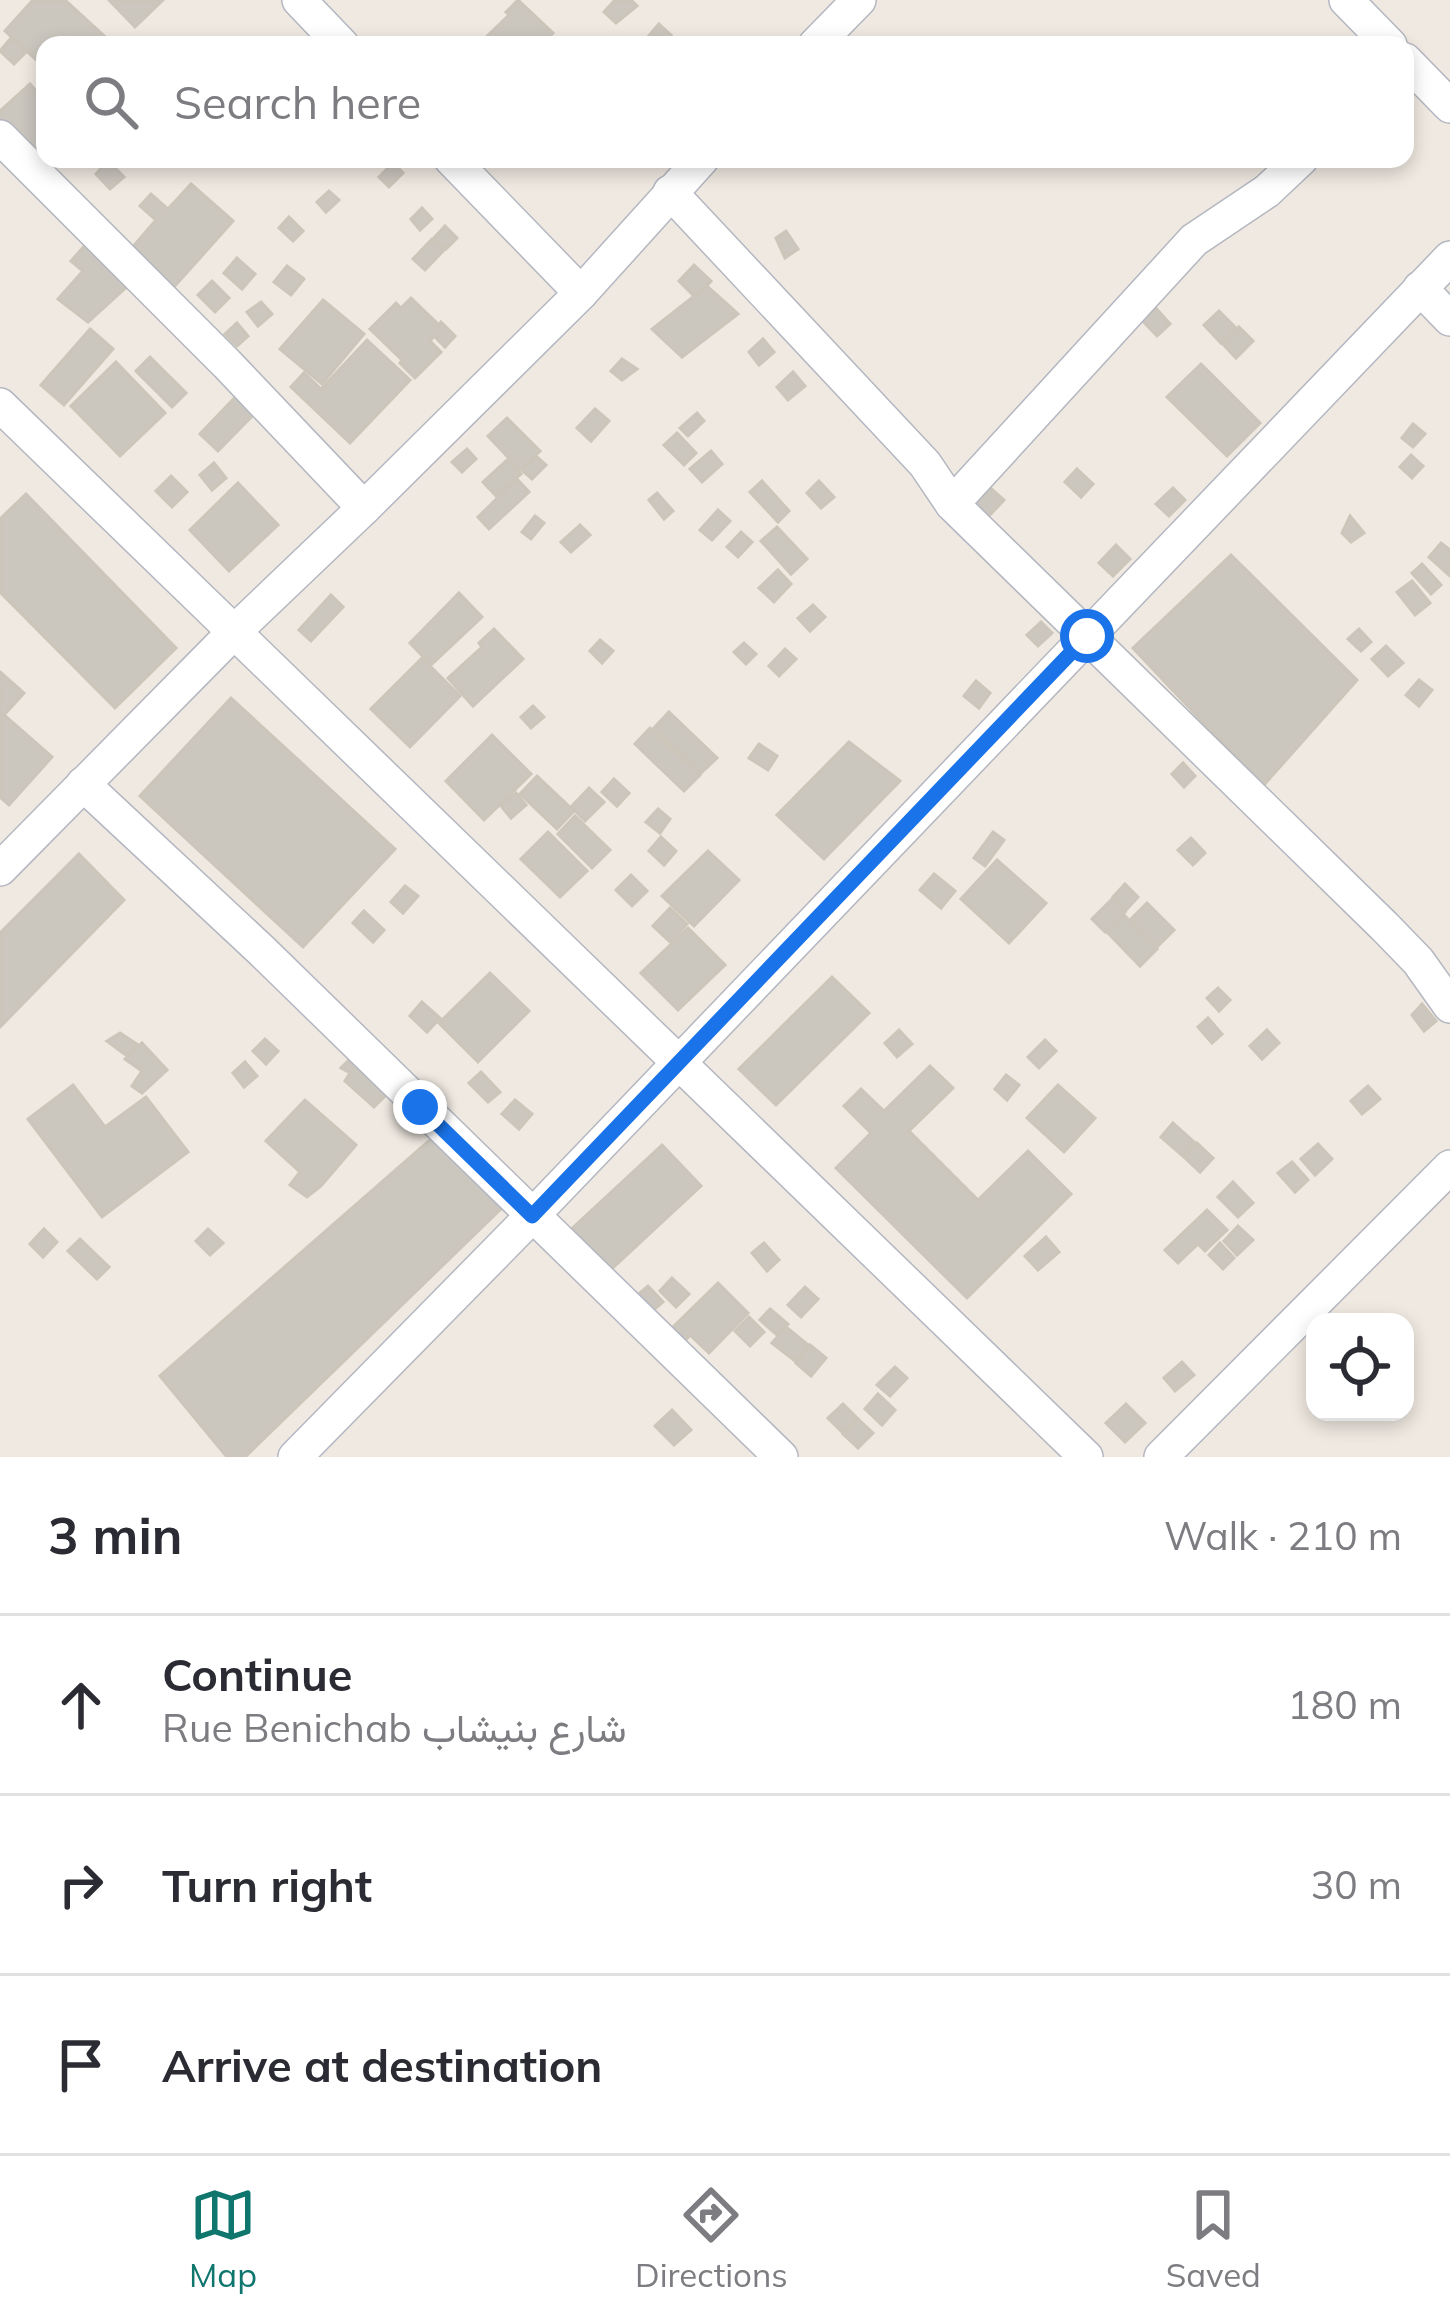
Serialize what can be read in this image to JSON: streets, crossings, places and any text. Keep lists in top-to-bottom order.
{
  "page": {
    "search": "Search here",
    "heading": ["3 min", "Walk · 210 m"],
    "list": [
      ["Continue", "Rue Benichab شارع بنيشاب", "180 m"],
      ["Turn right", "30 m"],
      "Arrive at destination"
    ],
    "nav": ["Map", "Directions", "Saved"]
  }
}
